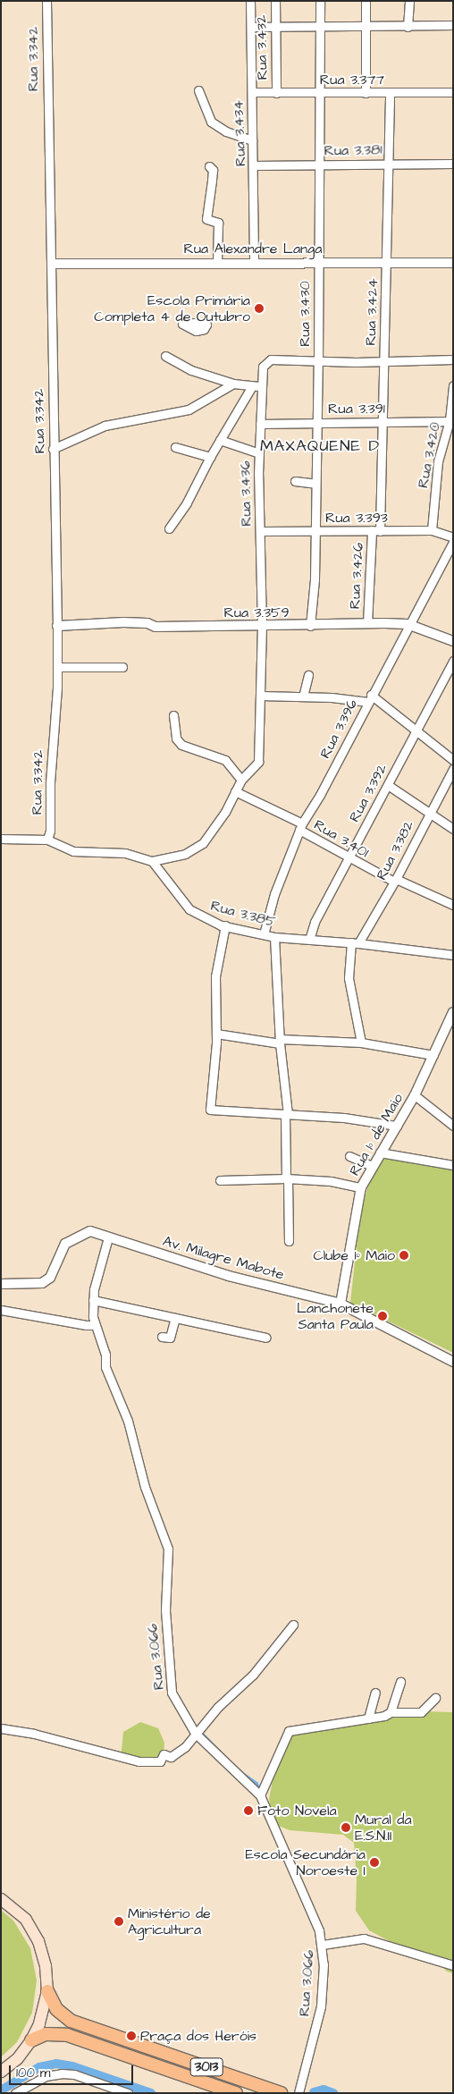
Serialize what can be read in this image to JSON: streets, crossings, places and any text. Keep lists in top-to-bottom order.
{
  "streets": {
    "main road": ["3013"],
    "street": [
      "Rua 3.432",
      "Rua 3.342",
      "Rua 3.377",
      "Rua 3.434",
      "Rua 3.381",
      "Rua Alexandre Langa",
      "Rua 3.424",
      "Rua 3.430",
      "Rua 3.391",
      "Rua 3.420",
      "Rua 3.436",
      "Rua 3.393",
      "Rua 3.426",
      "Rua 3.359",
      "Rua 3.396",
      "Rua 3.392",
      "Rua 3.401",
      "Rua 3.382",
      "Rua 3.385",
      "Rua 1º de Maio",
      "Av. Milagre Mabote",
      "Rua 3.066"
    ]
  },
  "crossings": [
    ["Rua 3.432", "Rua 3.377"],
    ["Rua 3.342", "Rua Alexandre Langa"],
    ["Rua 3.342", "Rua 3.359"],
    ["Rua 3.377", "Rua 3.434"],
    ["Rua 3.377", "Rua 3.424"],
    ["Rua 3.377", "Rua 3.430"],
    ["Rua 3.434", "Rua 3.381"],
    ["Rua 3.434", "Rua Alexandre Langa"],
    ["Rua 3.381", "Rua 3.424"],
    ["Rua 3.381", "Rua 3.430"],
    ["Rua Alexandre Langa", "Rua 3.424"],
    ["Rua Alexandre Langa", "Rua 3.430"],
    ["Rua 3.424", "Rua 3.391"],
    ["Rua 3.424", "Rua 3.393"],
    ["Rua 3.424", "Rua 3.426"],
    ["Rua 3.430", "Rua 3.391"],
    ["Rua 3.430", "Rua 3.436"],
    ["Rua 3.430", "Rua 3.393"],
    ["Rua 3.430", "Rua 3.359"],
    ["Rua 3.391", "Rua 3.420"],
    ["Rua 3.391", "Rua 3.436"],
    ["Rua 3.420", "Rua 3.393"],
    ["Rua 3.436", "Rua 3.393"],
    ["Rua 3.436", "Rua 3.359"],
    ["Rua 3.436", "Rua 3.401"],
    ["Rua 3.436", "Rua 3.385"],
    ["Rua 3.393", "Rua 3.426"],
    ["Rua 3.426", "Rua 3.359"],
    ["Rua 3.359", "Rua 3.396"],
    ["Rua 3.396", "Rua 3.401"],
    ["Rua 3.396", "Rua 3.385"],
    ["Rua 3.392", "Rua 3.401"],
    ["Rua 3.392", "Rua 3.385"],
    ["Rua 3.401", "Rua 3.382"],
    ["Rua 3.382", "Rua 3.385"],
    ["Rua 1º de Maio", "Av. Milagre Mabote"],
    ["Av. Milagre Mabote", "Rua 3.066"]
  ],
  "districts": ["MAXAQUENE D"],
  "places": [
    "Escola Primária Completa 4 de Outubro",
    "Clube 1º Maio",
    "Lanchonete Santa Paula",
    "Foto Novela",
    "Mural da E.S.N.II",
    "Escola Secundária Noroeste I",
    "Ministério de Agricultura",
    "Praça dos Heróis"
  ],
  "scale_bar": "100 m"
}
